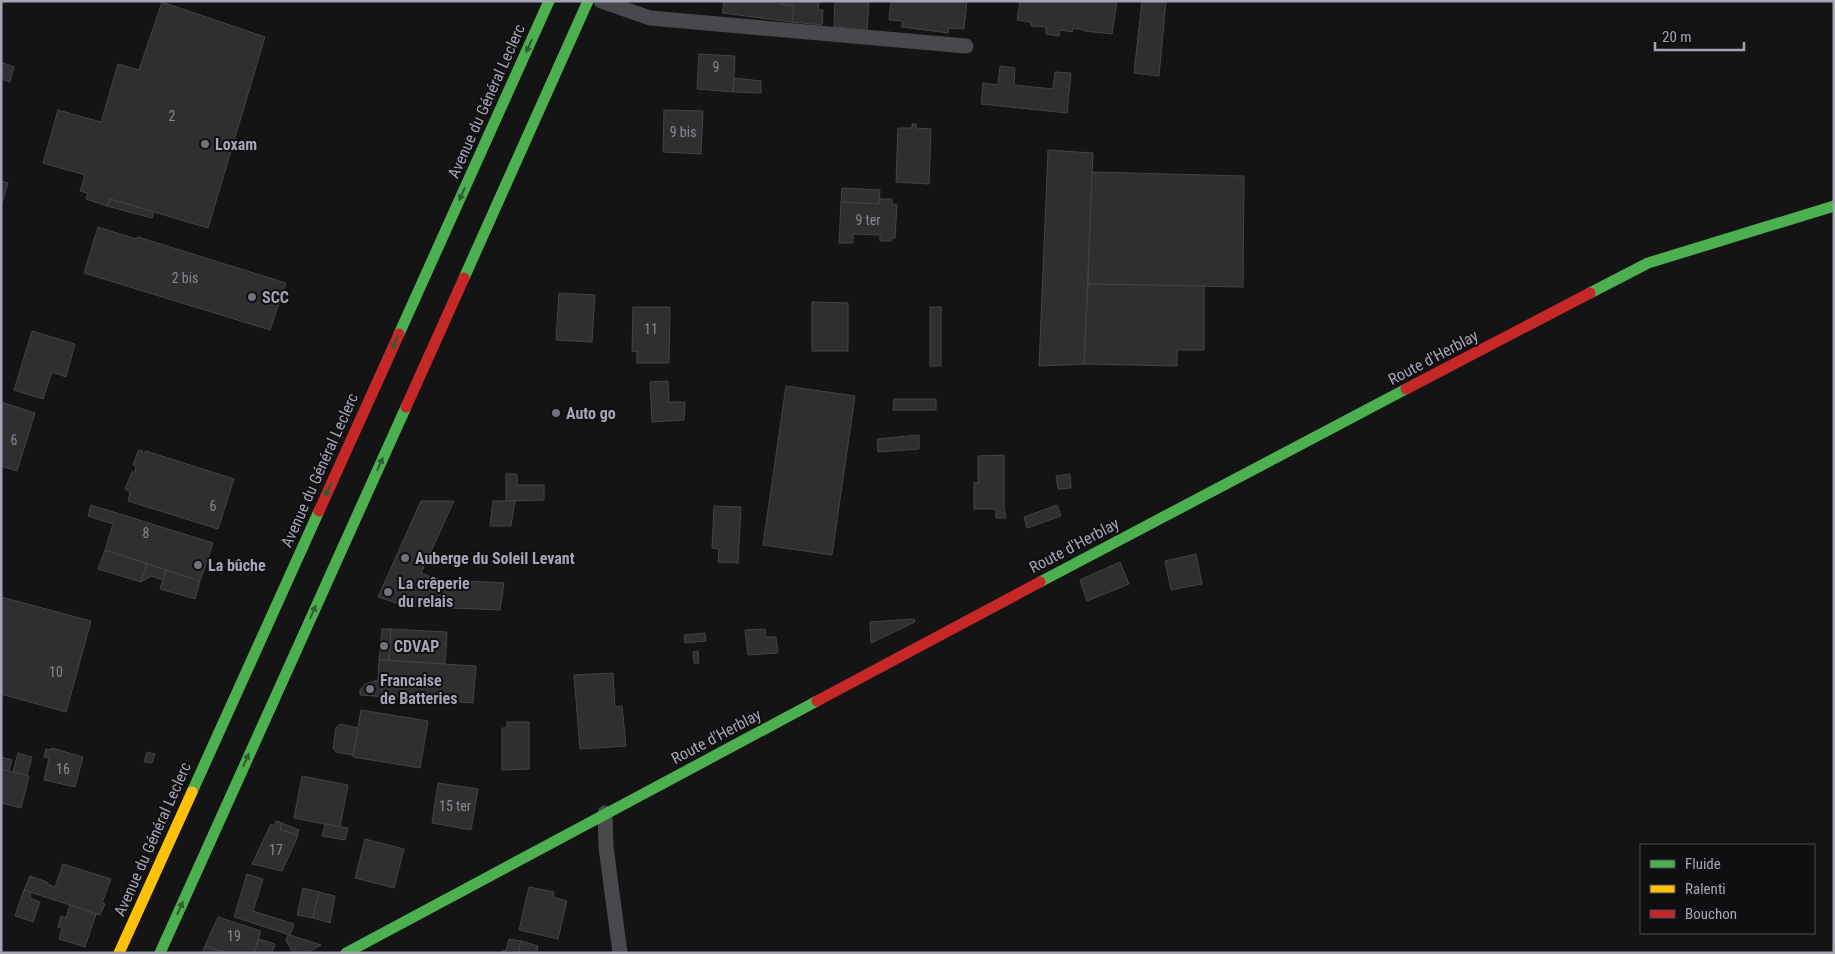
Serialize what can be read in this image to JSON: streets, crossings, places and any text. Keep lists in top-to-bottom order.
{
  "streets": {
    "main road": ["Avenue du Général Leclerc", "Route d'Herblay"]
  },
  "places": [
    "Loxam",
    "SCC",
    "Auto go",
    "Auberge du Soleil Levant",
    "La bûche",
    "La crêperie du relais",
    "CDVAP",
    "Francaise de Batteries"
  ],
  "house_numbers": [
    "9",
    "2",
    "9 bis",
    "9 ter",
    "2 bis",
    "11",
    "6",
    "6",
    "8",
    "10",
    "16",
    "15 ter",
    "17",
    "19"
  ],
  "legend": ["Fluide", "Ralenti", "Bouchon"],
  "scale_bar": "20 m"
}
